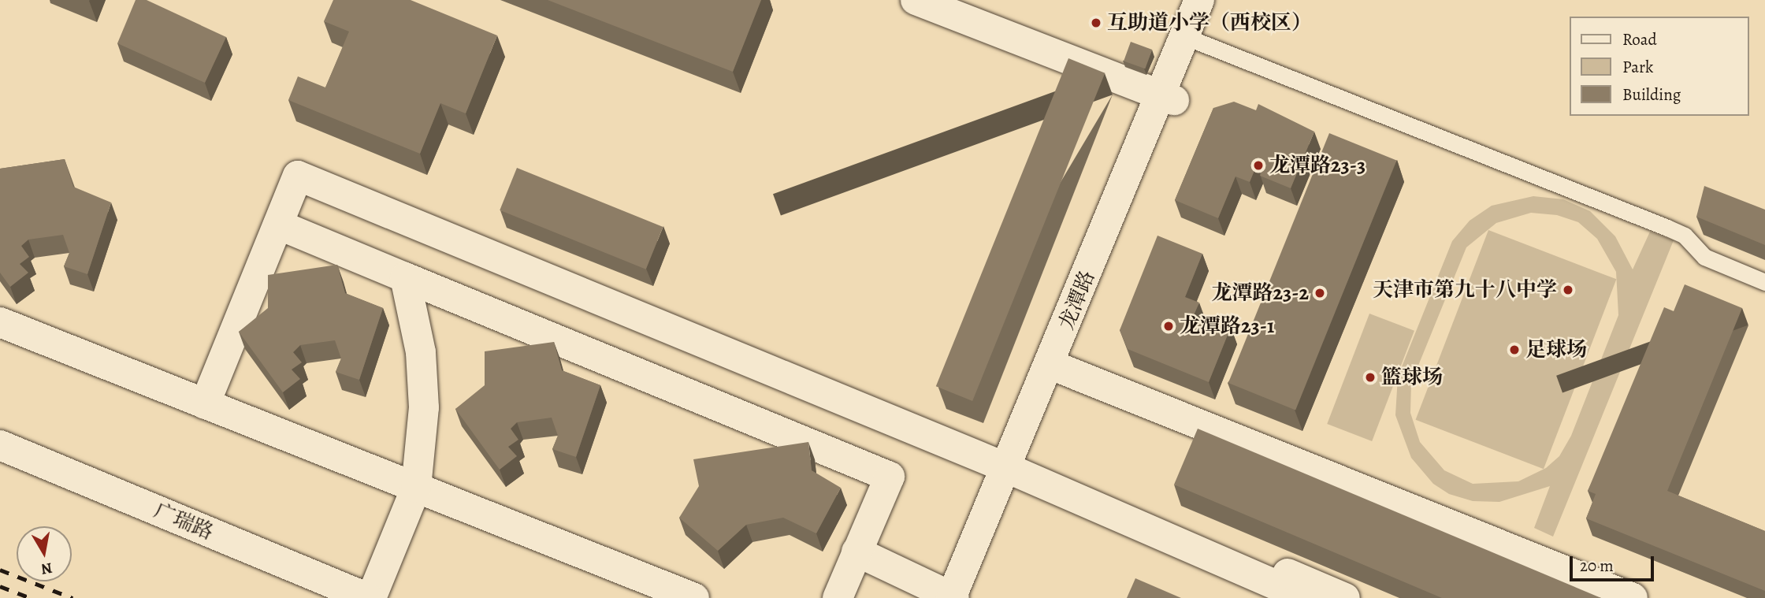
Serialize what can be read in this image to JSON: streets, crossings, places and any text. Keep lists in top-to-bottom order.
{
  "streets": {
    "street": ["龙潭路", "广瑞路"]
  },
  "places": [
    "互助道小学（西校区）",
    "龙潭路23-3",
    "天津市第九十八中学",
    "龙潭路23-2",
    "龙潭路23-1",
    "足球场",
    "篮球场"
  ],
  "legend": ["Road", "Park", "Building"],
  "scale_bar": "20 m",
  "north": "bottom"
}
